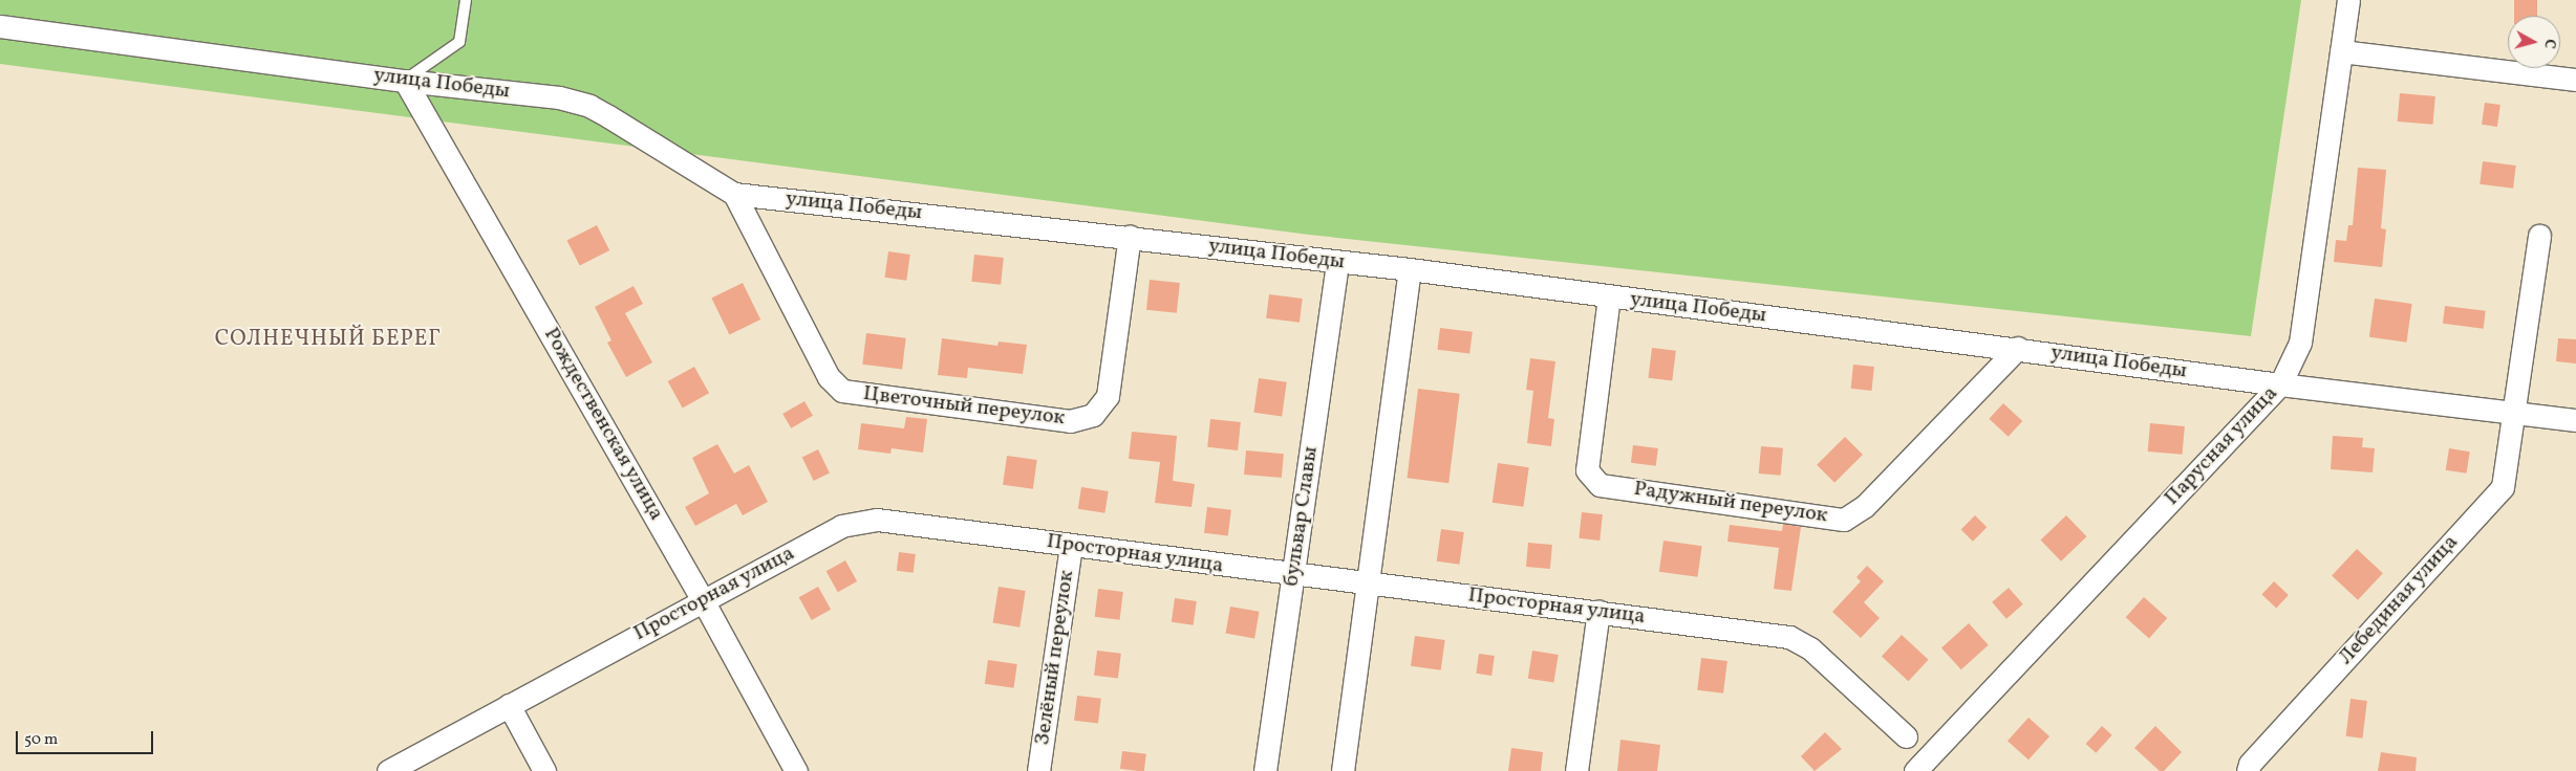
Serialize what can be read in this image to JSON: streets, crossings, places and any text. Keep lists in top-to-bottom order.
{
  "streets": {
    "street": [
      "улица Победы",
      "Цветочный переулок",
      "Рождественская улица",
      "Парусная улица",
      "Радужный переулок",
      "бульвар Славы",
      "Просторная улица",
      "Лебединая улица",
      "Зелёный переулок"
    ]
  },
  "crossings": [
    ["улица Победы", "Цветочный переулок"],
    ["улица Победы", "Рождественская улица"],
    ["улица Победы", "Парусная улица"],
    ["улица Победы", "Радужный переулок"],
    ["улица Победы", "бульвар Славы"],
    ["улица Победы", "Лебединая улица"],
    ["Рождественская улица", "Просторная улица"],
    ["бульвар Славы", "Просторная улица"],
    ["Просторная улица", "Зелёный переулок"]
  ],
  "districts": ["СОЛНЕЧНЫЙ БЕРЕГ"],
  "scale_bar": "50 m",
  "north": "right"
}
